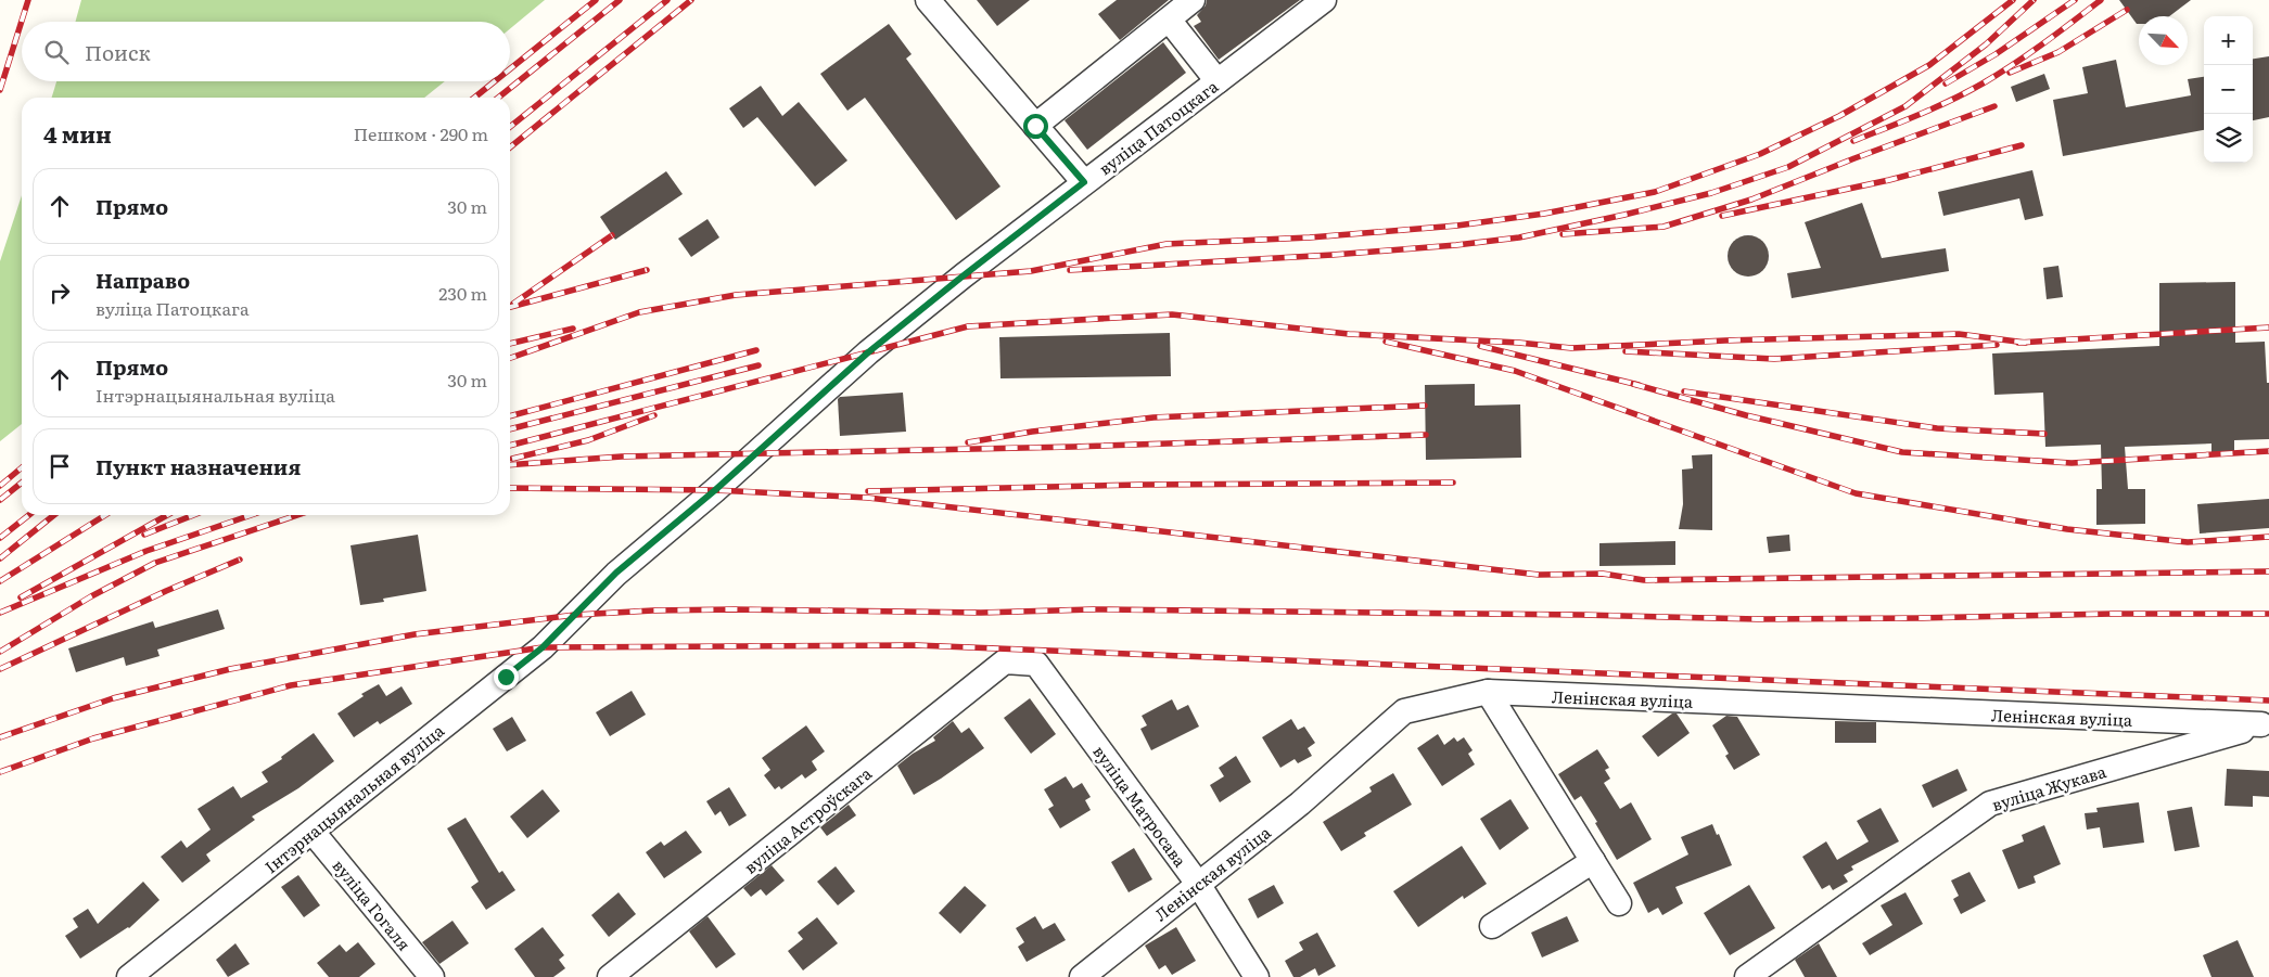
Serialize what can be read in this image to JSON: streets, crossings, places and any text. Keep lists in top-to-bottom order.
{
  "streets": {
    "street": [
      "вуліца Патоцкага",
      "Ленінская вуліца",
      "вуліца Жукава",
      "Інтэрнацыянальная вуліца",
      "вуліца Матросава",
      "вуліца Астроўскага",
      "вуліца Гогаля"
    ]
  },
  "crossings": [
    ["вуліца Патоцкага", "Інтэрнацыянальная вуліца"],
    ["Ленінская вуліца", "вуліца Жукава"],
    ["Ленінская вуліца", "вуліца Матросава"],
    ["Інтэрнацыянальная вуліца", "вуліца Гогаля"],
    ["вуліца Матросава", "вуліца Астроўскага"]
  ],
  "north": "bottom right",
  "page": {
    "map_buttons": ["+", "−"],
    "search": "Поиск",
    "heading": ["4 мин", "Пешком · 290 m"],
    "list": [
      ["Прямо", "30 m"],
      ["Направо", "вуліца Патоцкага", "230 m"],
      ["Прямо", "Інтэрнацыянальная вуліца", "30 m"],
      "Пункт назначения"
    ]
  }
}
